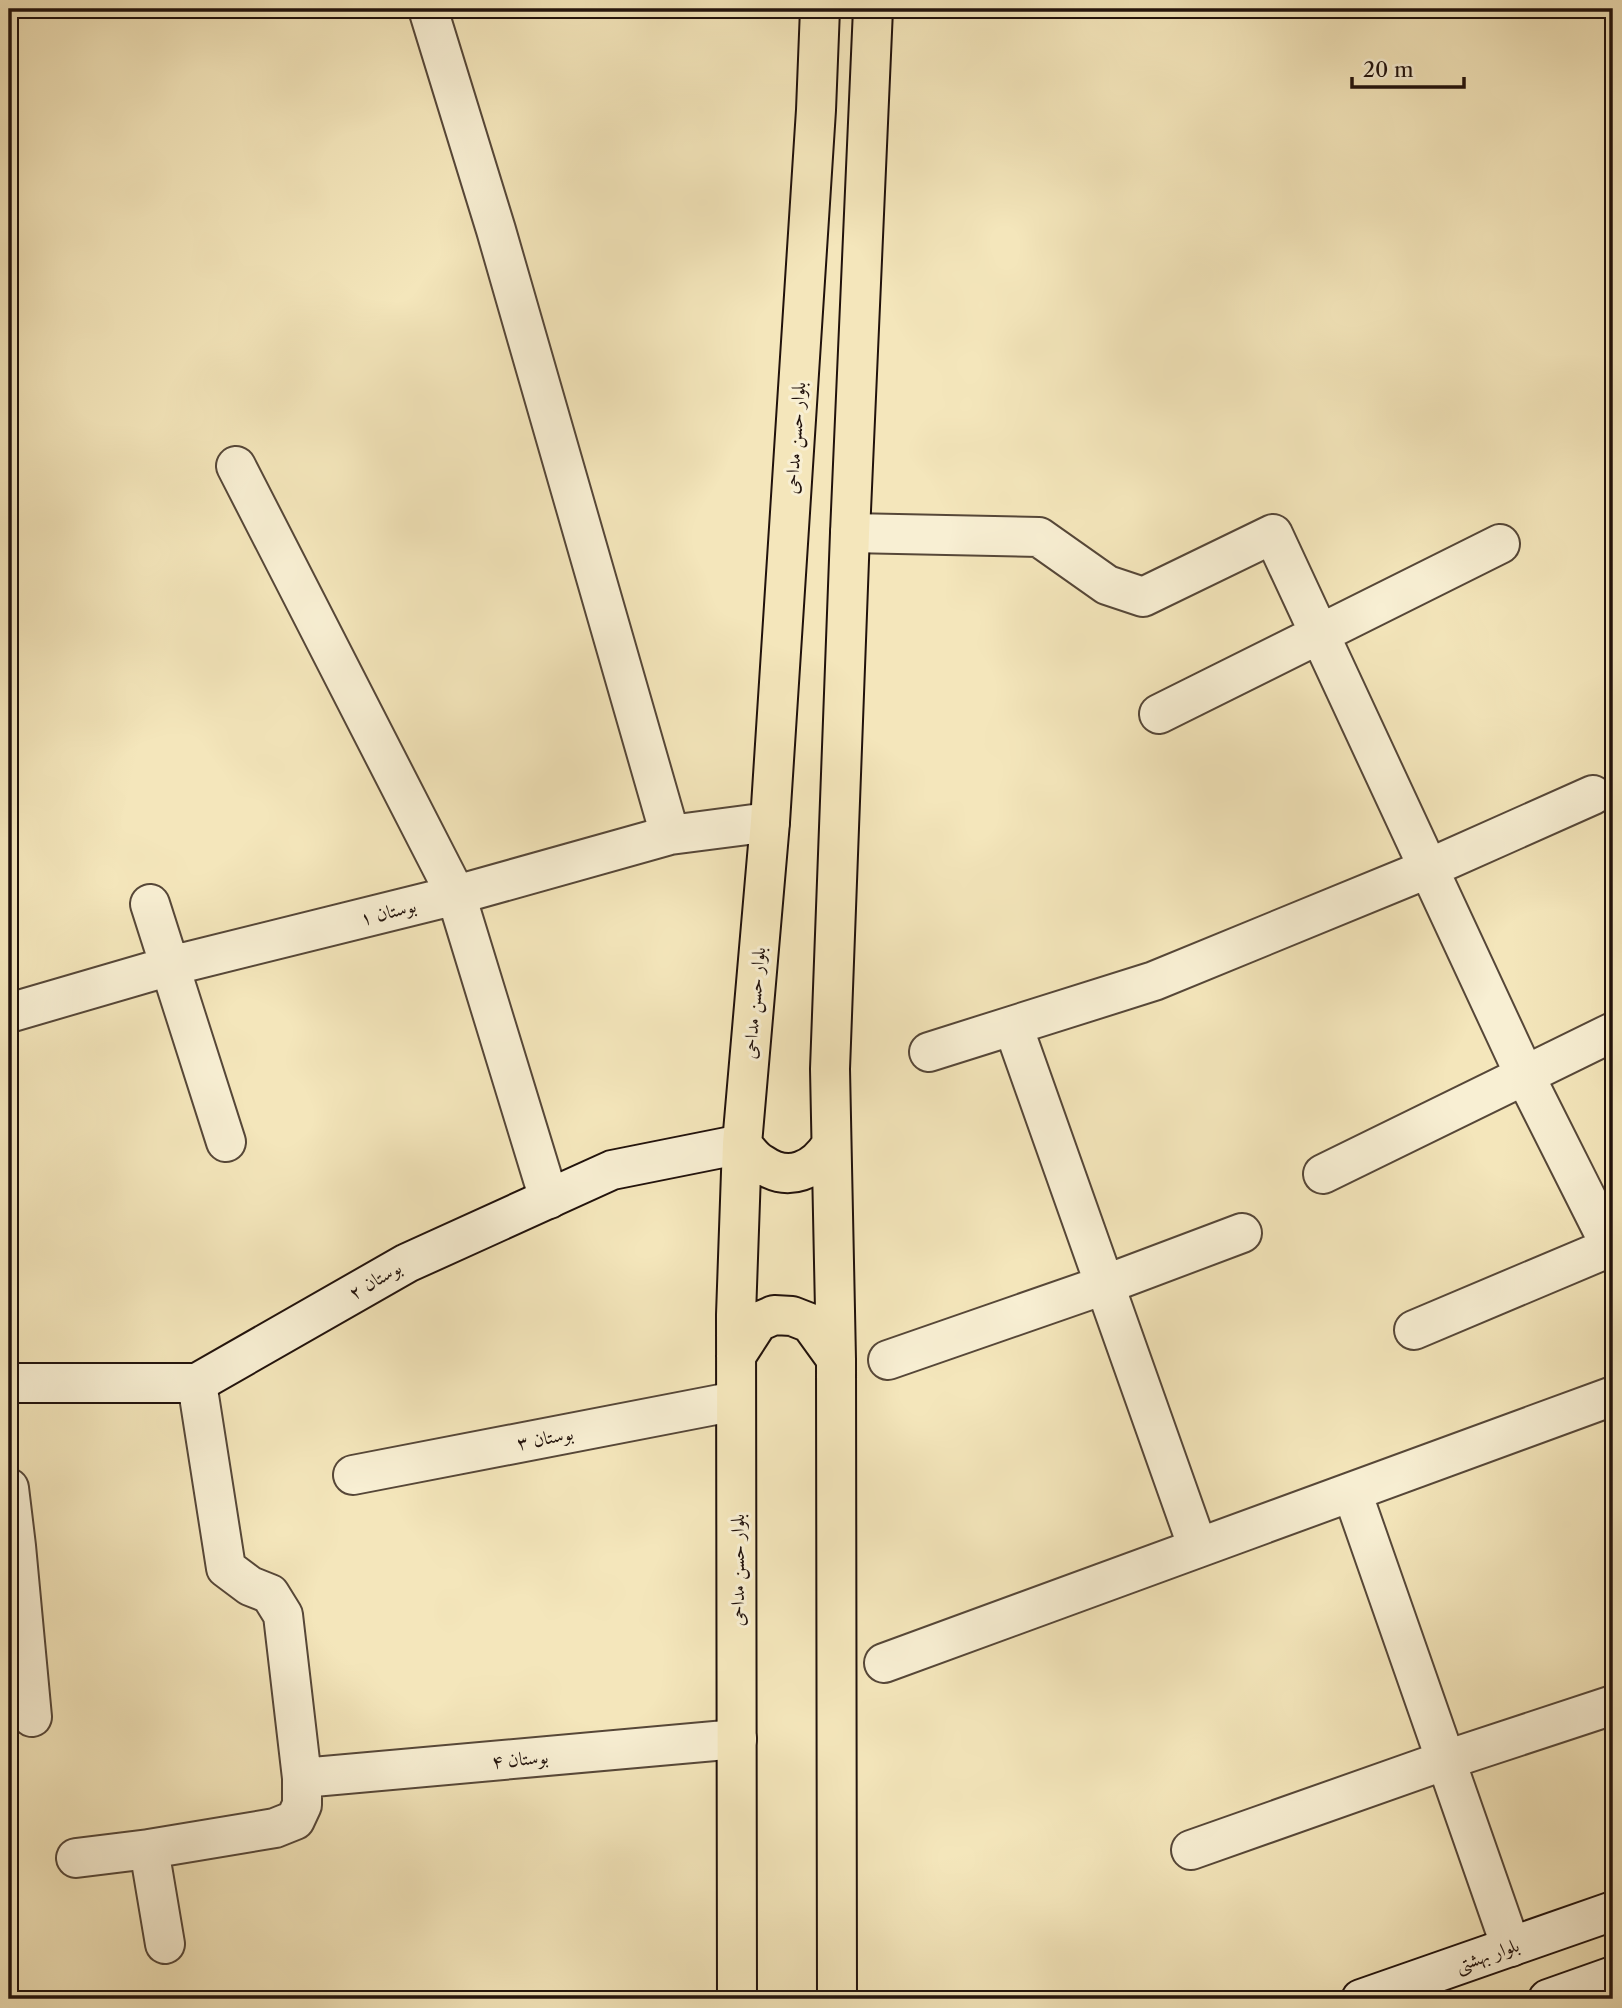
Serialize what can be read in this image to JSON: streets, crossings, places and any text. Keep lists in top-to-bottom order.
{
  "streets": {
    "main road": ["بلوار حسن مداحی"],
    "street": [
      "بوستان ۱",
      "بوستان ۲",
      "بوستان ۳",
      "بوستان ۴",
      "بلوار بهشتی"
    ]
  },
  "crossings": [
    ["بلوار حسن مداحی", "بوستان ۱"],
    ["بلوار حسن مداحی", "بوستان ۲"],
    ["بلوار حسن مداحی", "بوستان ۳"],
    ["بلوار حسن مداحی", "بوستان ۴"]
  ],
  "scale_bar": "20 m"
}
